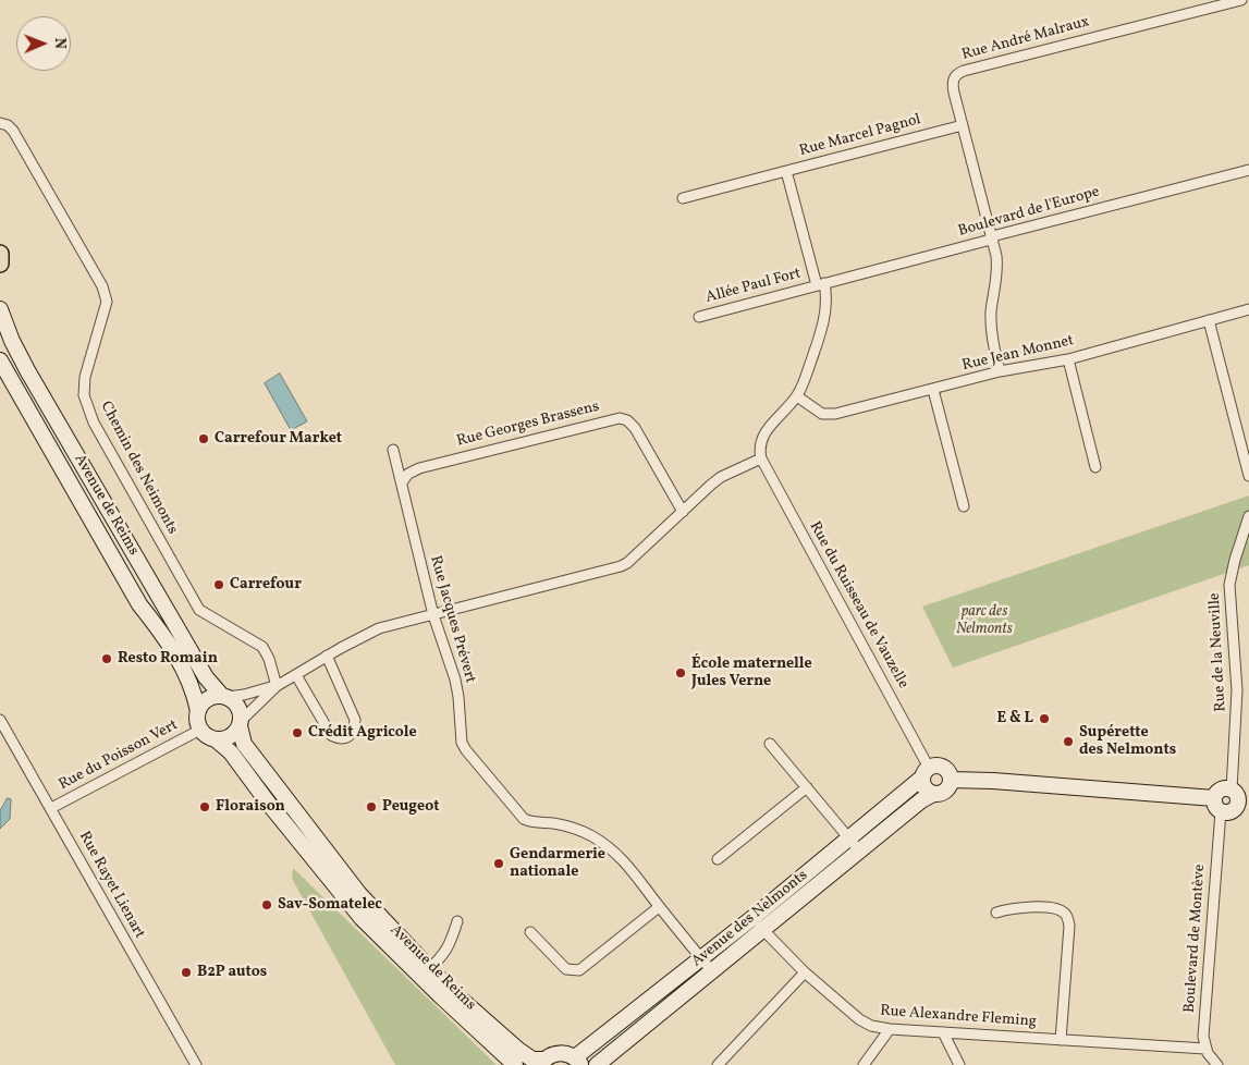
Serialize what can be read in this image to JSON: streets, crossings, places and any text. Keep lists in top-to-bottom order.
{
  "streets": {
    "main road": ["Avenue de Reims", "Avenue des Nelmonts"],
    "street": [
      "Rue André Malraux",
      "Rue Marcel Pagnol",
      "Boulevard de l'Europe",
      "Allée Paul Fort",
      "Rue Jean Monnet",
      "Rue Georges Brassens",
      "Chemin des Neimonts",
      "Rue du Ruisseau de Vauzelle",
      "Rue Jacques Prévert",
      "Rue de la Neuville",
      "Rue du Poisson Vert",
      "Rue Rayet Lienart",
      "Boulevard de Montève",
      "Rue Alexandre Fleming"
    ]
  },
  "crossings": [
    ["Rue André Malraux", "Rue Marcel Pagnol"],
    ["Rue André Malraux", "Boulevard de l'Europe"],
    ["Rue André Malraux", "Rue Jean Monnet"],
    ["Rue Marcel Pagnol", "Boulevard de l'Europe"],
    ["Rue Marcel Pagnol", "Allée Paul Fort"],
    ["Boulevard de l'Europe", "Allée Paul Fort"],
    ["Rue Georges Brassens", "Rue Jacques Prévert"],
    ["Avenue de Reims", "Rue du Poisson Vert"],
    ["Avenue de Reims", "Avenue des Nelmonts"],
    ["Rue du Ruisseau de Vauzelle", "Avenue des Nelmonts"],
    ["Rue Jacques Prévert", "Avenue des Nelmonts"],
    ["Rue du Poisson Vert", "Rue Rayet Lienart"],
    ["Avenue des Nelmonts", "Rue Alexandre Fleming"],
    ["Boulevard de Montève", "Rue Alexandre Fleming"]
  ],
  "parks": ["parc des Nelmonts"],
  "places": [
    "Carrefour Market",
    "Carrefour",
    "Resto Romain",
    "École maternelle Jules Verne",
    "E & L",
    "Crédit Agricole",
    "Supérette des Nelmonts",
    "Floraison",
    "Peugeot",
    "Gendarmerie nationale",
    "Sav-Somatelec",
    "B2P autos"
  ],
  "north": "right"
}
